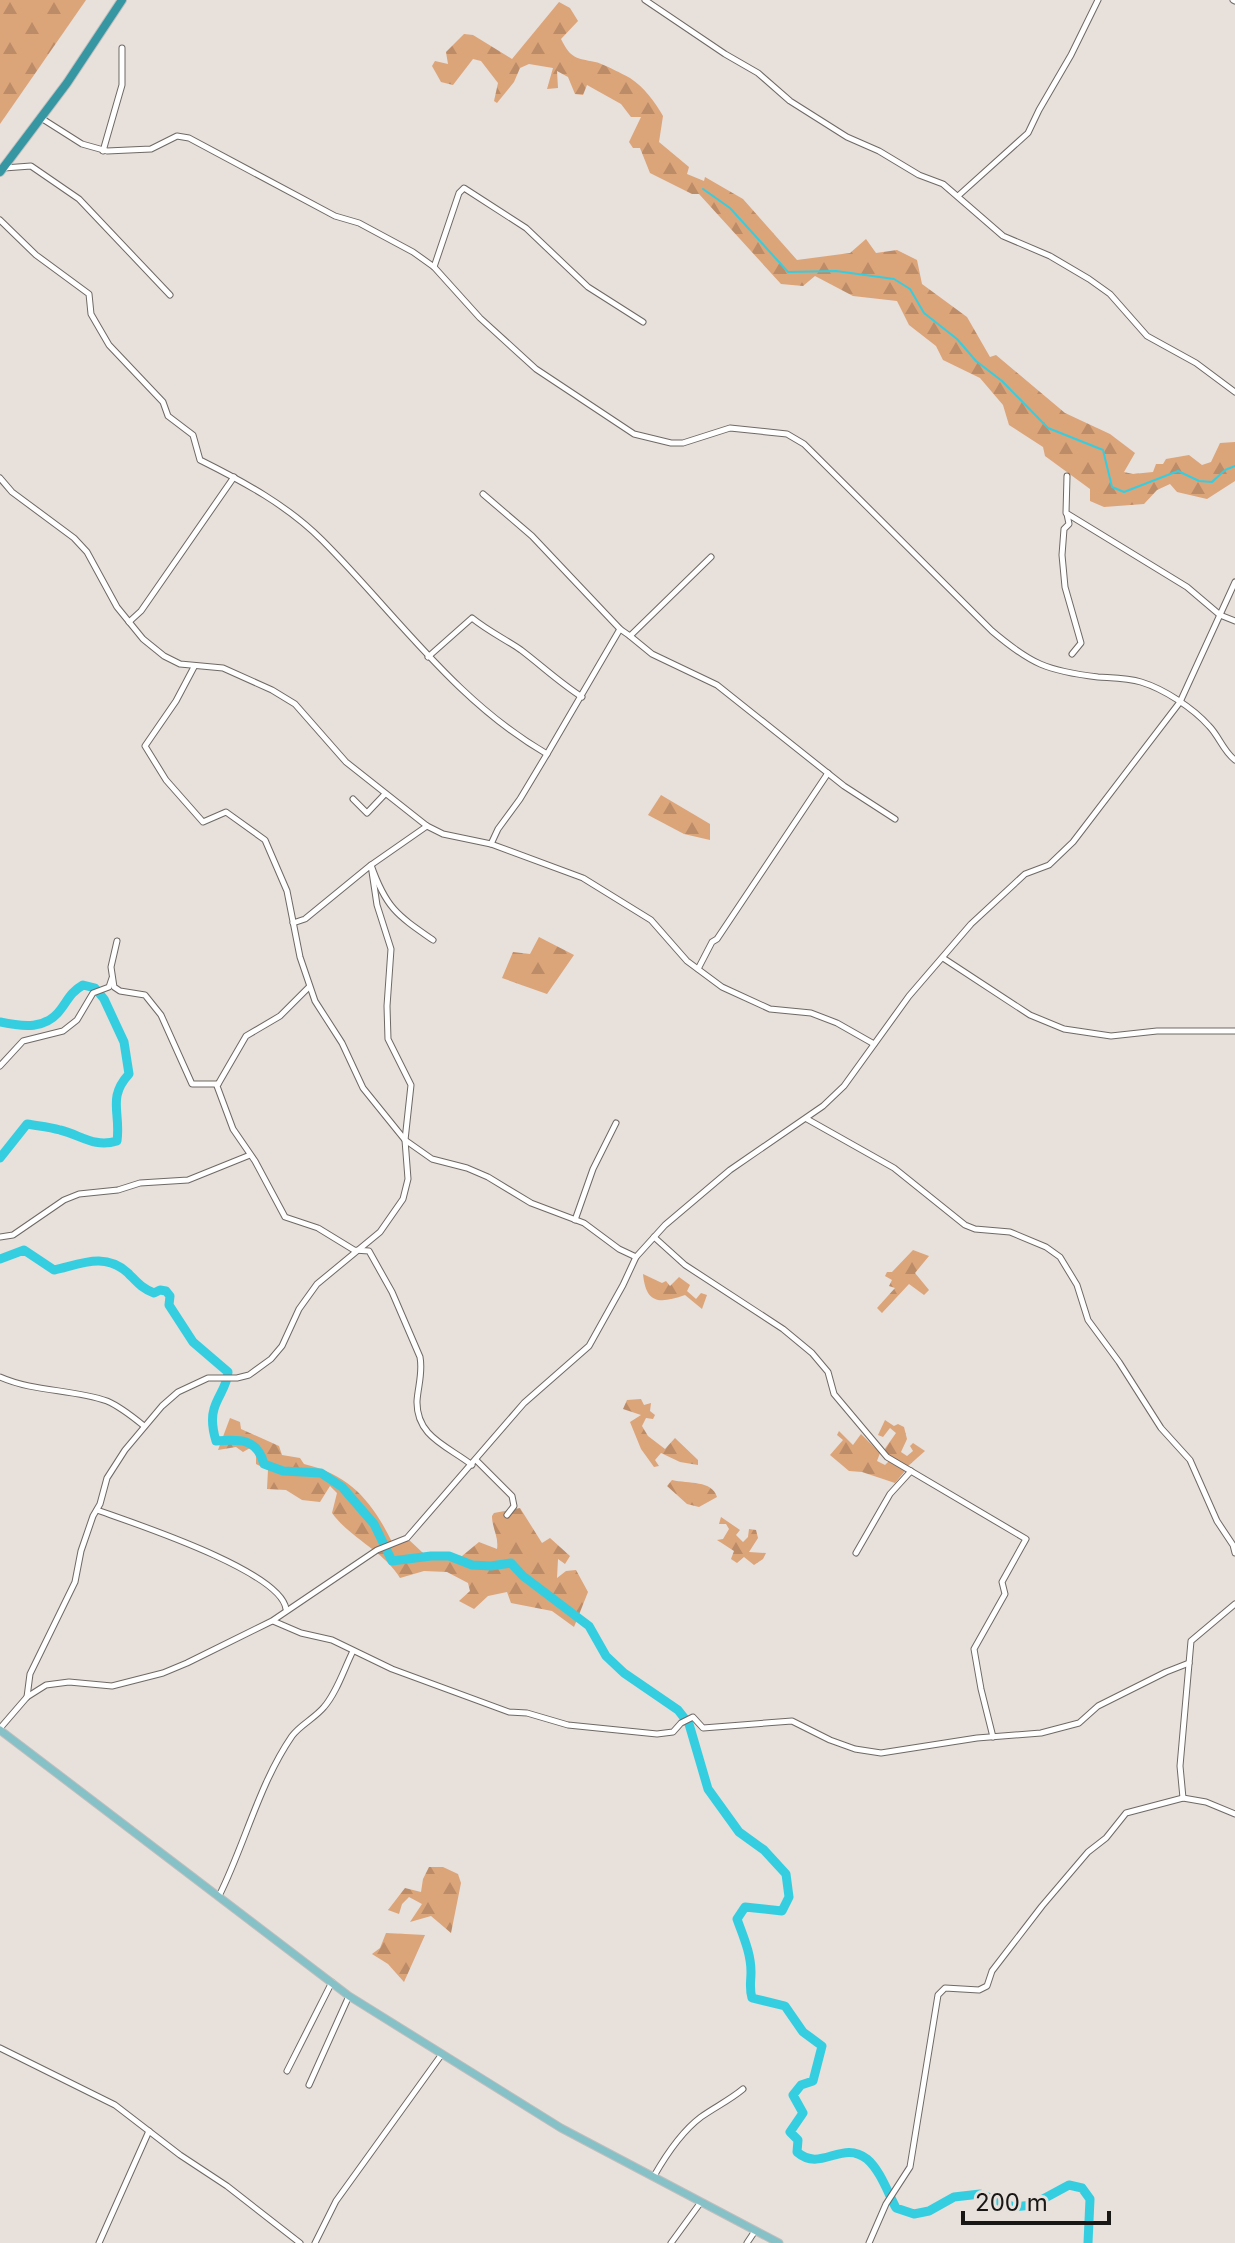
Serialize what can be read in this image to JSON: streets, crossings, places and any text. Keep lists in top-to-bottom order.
{
  "scale_bar": "200 m"
}
